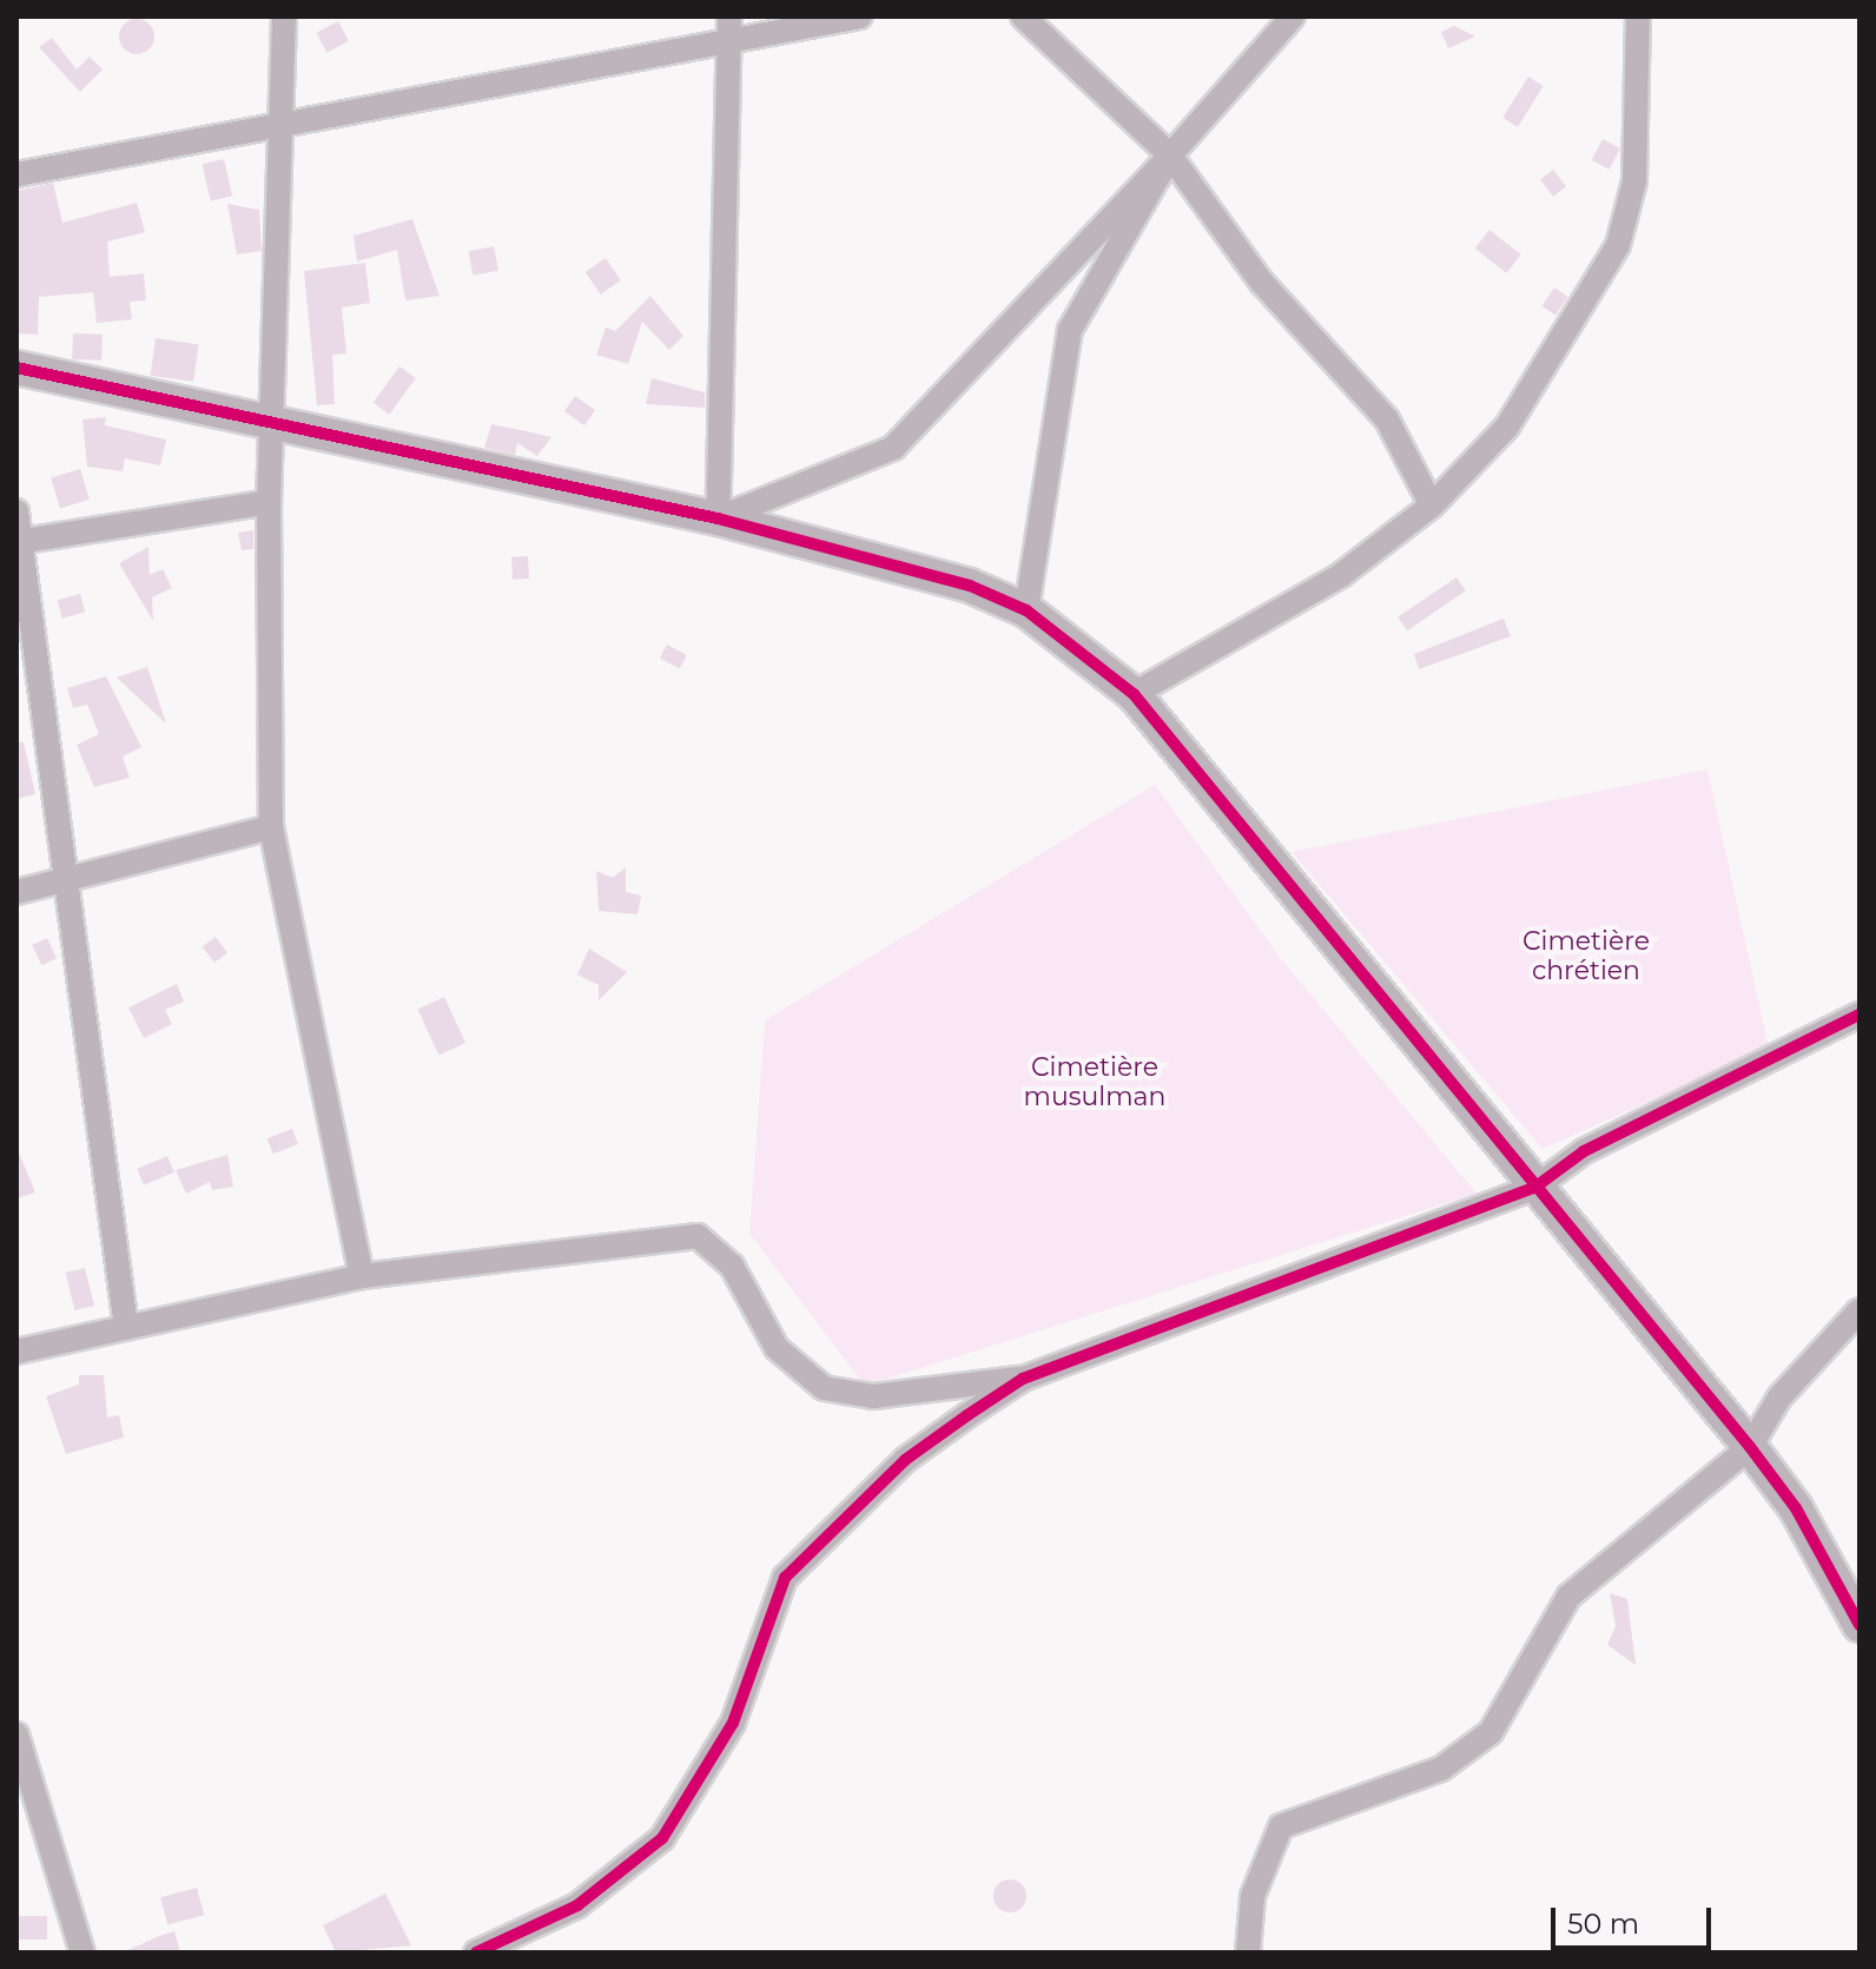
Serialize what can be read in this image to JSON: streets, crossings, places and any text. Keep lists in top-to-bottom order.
{
  "parks": ["Cimetière chrétien", "Cimetière musulman"],
  "scale_bar": "50 m"
}
